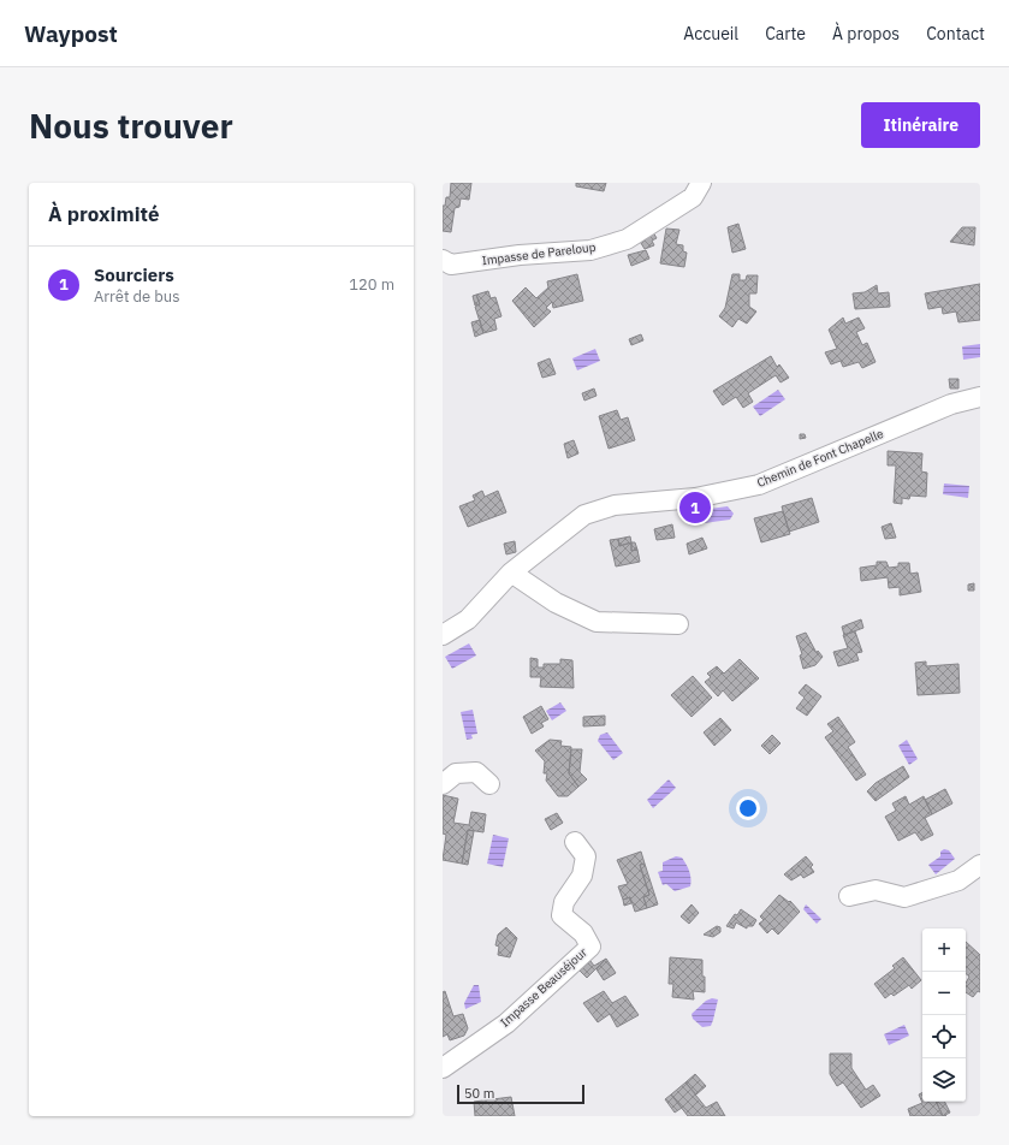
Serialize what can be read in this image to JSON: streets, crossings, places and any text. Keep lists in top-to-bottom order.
{
  "streets": {
    "street": ["Impasse de Pareloup", "Chemin de Font Chapelle", "Impasse Beauséjour"]
  },
  "scale_bar": "50 m",
  "page": {
    "header": "Waypost",
    "nav": [
      "Accueil",
      "Carte",
      "À propos",
      "Contact"
    ],
    "buttons": "Itinéraire",
    "title": "Nous trouver",
    "heading": "À proximité",
    "list": [
      {
        "mark": "1",
        "name": "Sourciers",
        "note": "Arrêt de bus",
        "value": "120 m"
      }
    ],
    "pins": "1",
    "map_buttons": ["+", "−"],
    "scale": "50 m"
  }
}
